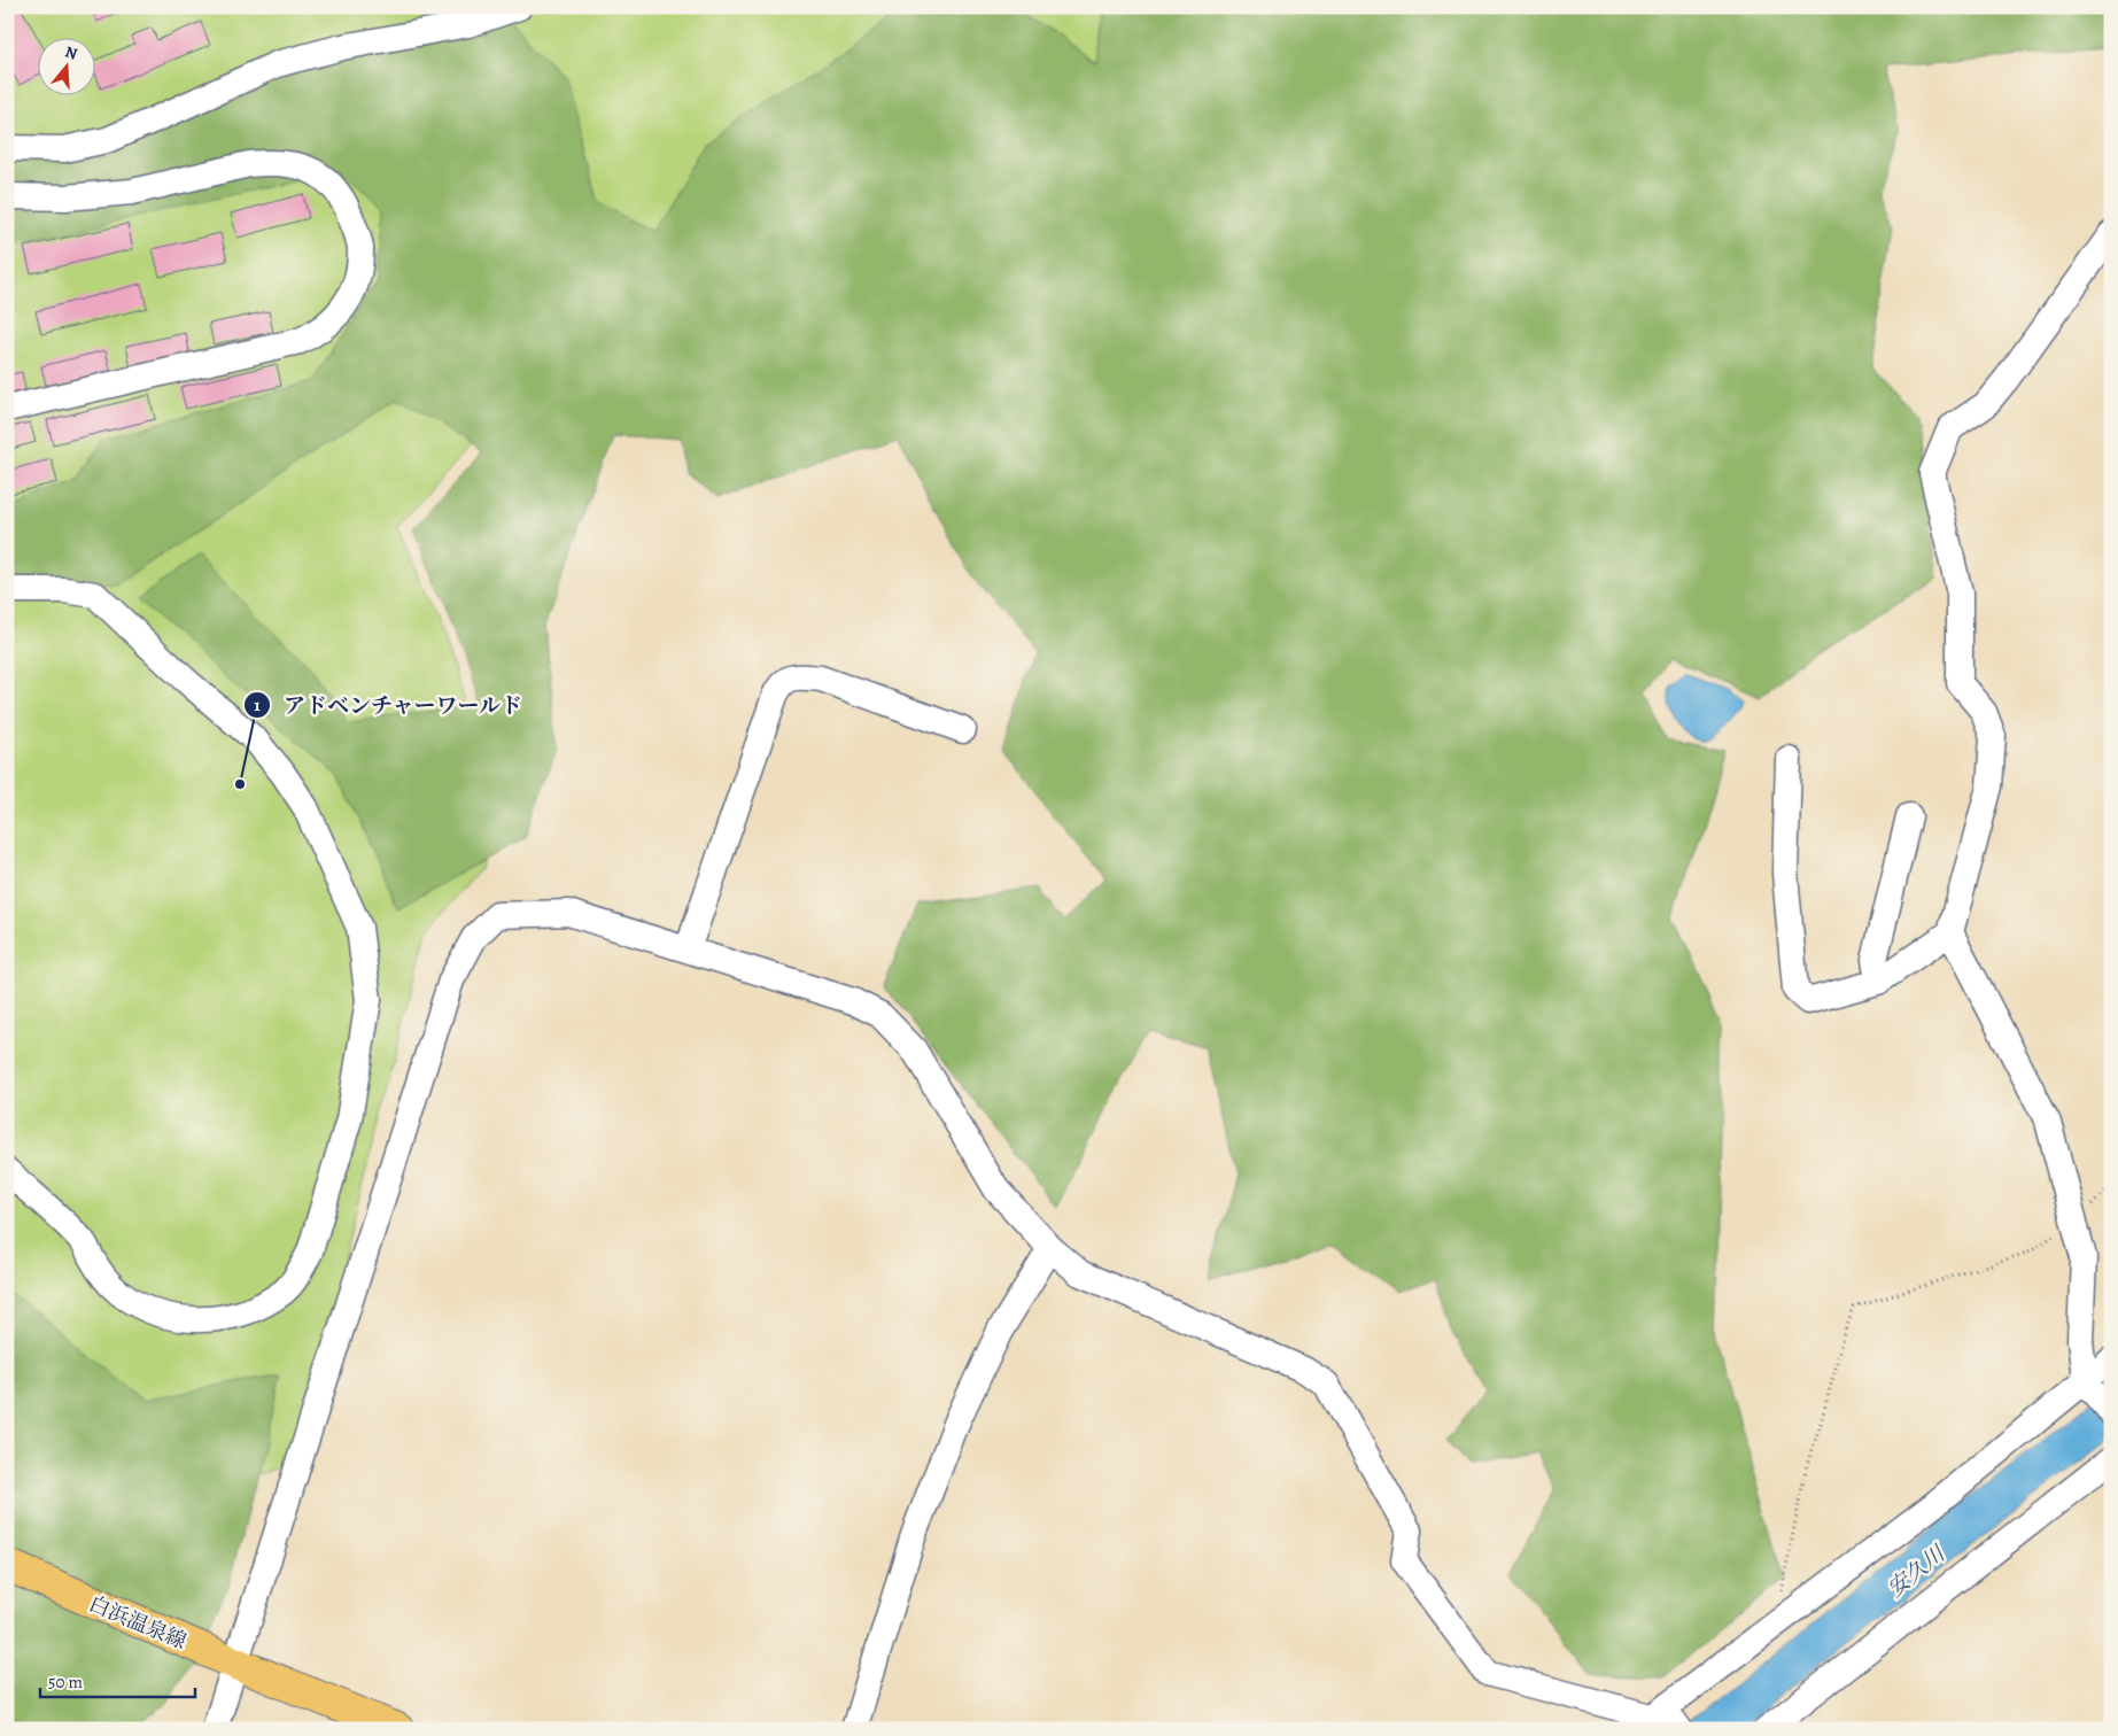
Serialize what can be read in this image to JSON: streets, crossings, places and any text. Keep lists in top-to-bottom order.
{
  "streets": {
    "main road": ["白浜温泉線"]
  },
  "water": ["安久川"],
  "places": ["アドベンチャーワールド"],
  "scale_bar": "50 m",
  "north": "top"
}
